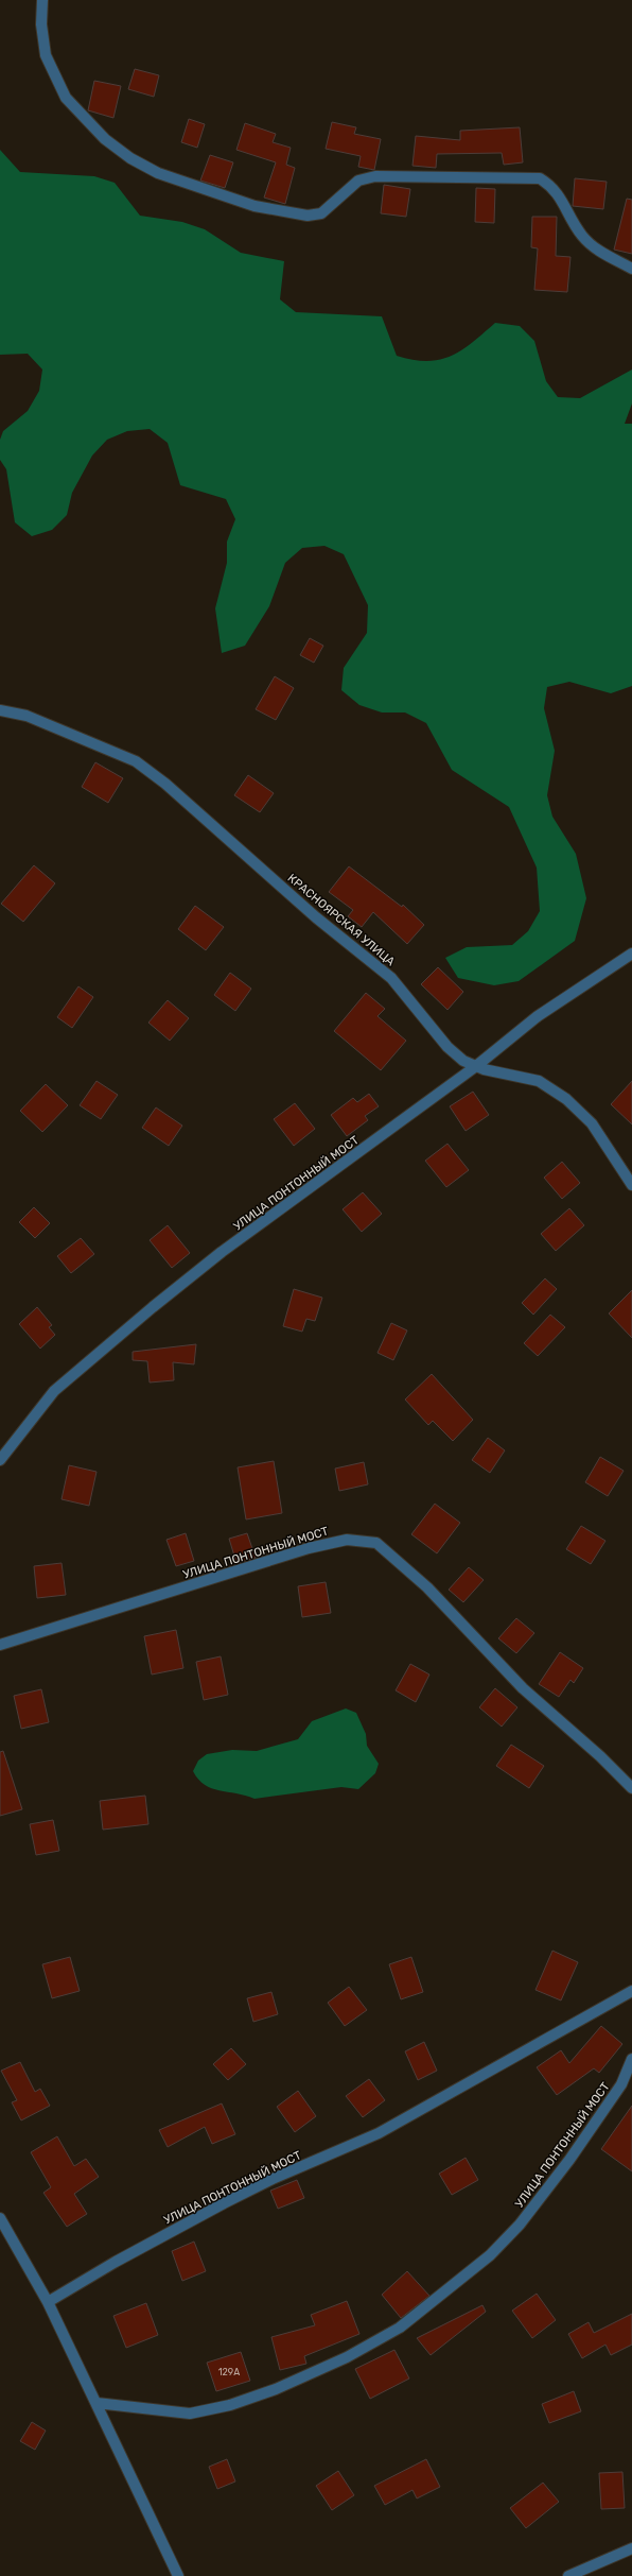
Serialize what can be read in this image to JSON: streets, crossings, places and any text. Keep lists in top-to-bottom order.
{
  "streets": {
    "street": ["КРАСНОЯРСКАЯ УЛИЦА", "УЛИЦА ПОНТОННЫЙ МОСТ"]
  },
  "crossings": [
    ["КРАСНОЯРСКАЯ УЛИЦА", "УЛИЦА ПОНТОННЫЙ МОСТ"]
  ],
  "house_numbers": ["129А"]
}
